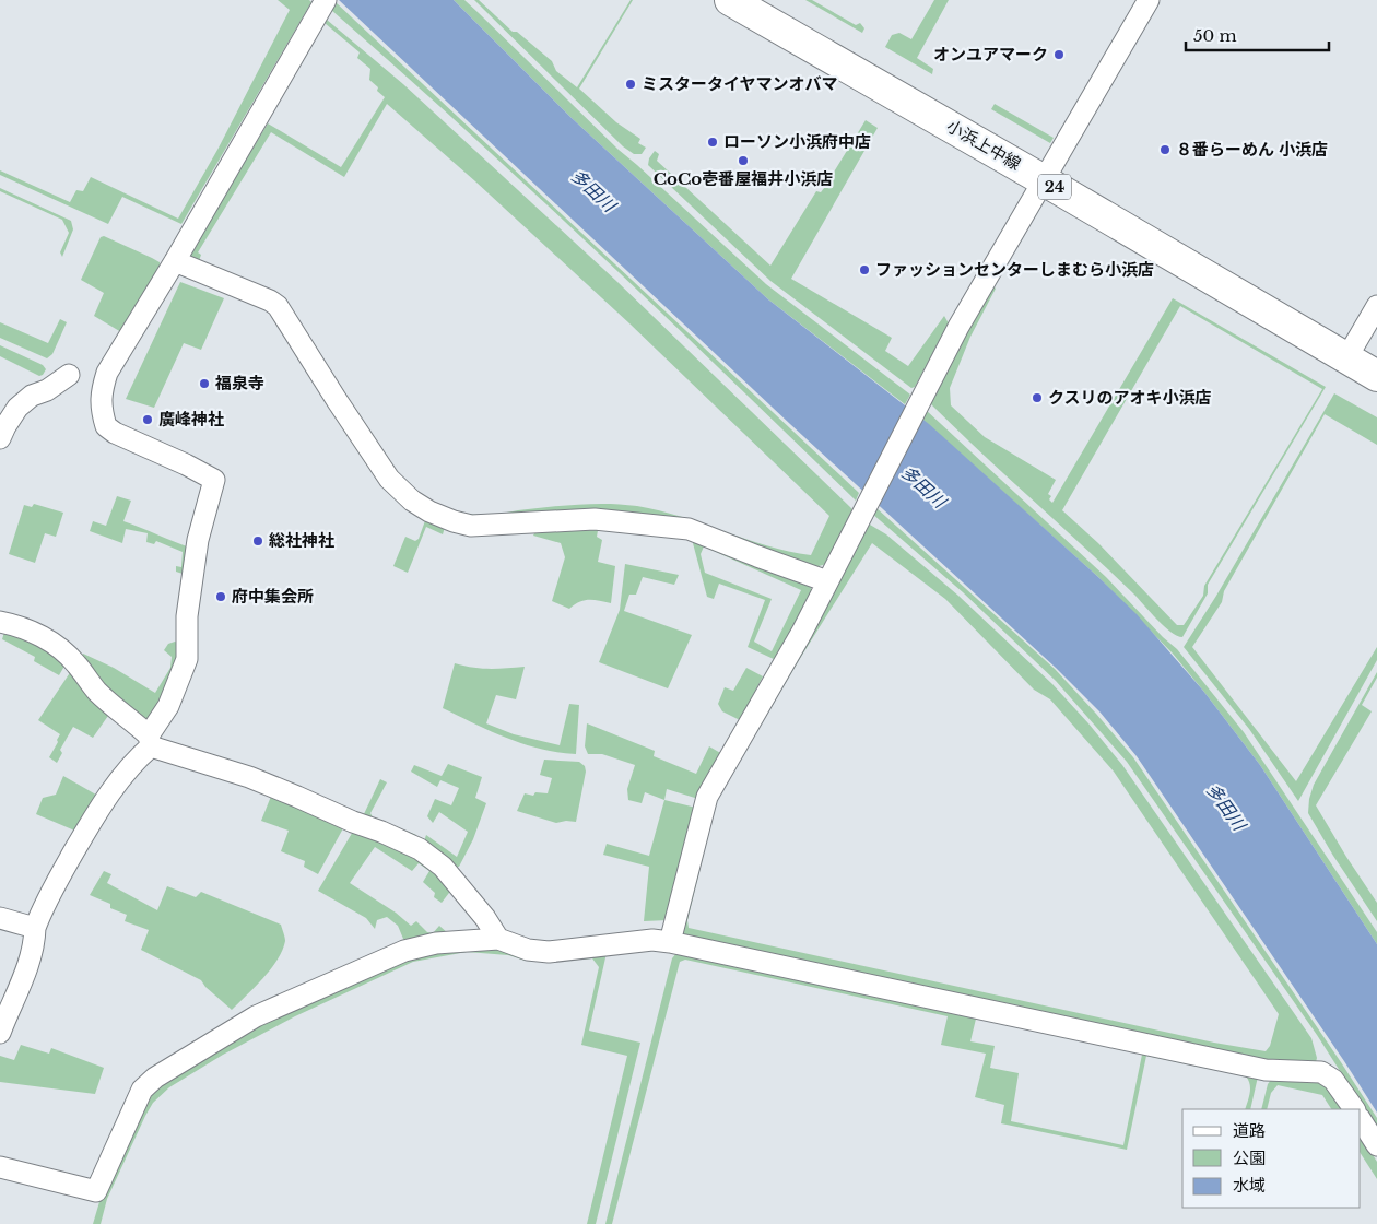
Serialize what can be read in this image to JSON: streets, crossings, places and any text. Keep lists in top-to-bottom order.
{
  "streets": {
    "main road": ["小浜上中線", "24"]
  },
  "water": ["多田川"],
  "places": [
    "オンユアマーク",
    "ミスタータイヤマンオバマ",
    "ローソン小浜府中店",
    "８番らーめん 小浜店",
    "CoCo壱番屋福井小浜店",
    "ファッションセンターしまむら小浜店",
    "福泉寺",
    "クスリのアオキ小浜店",
    "廣峰神社",
    "総社神社",
    "府中集会所"
  ],
  "legend": ["道路", "公園", "水域"],
  "scale_bar": "50 m"
}
